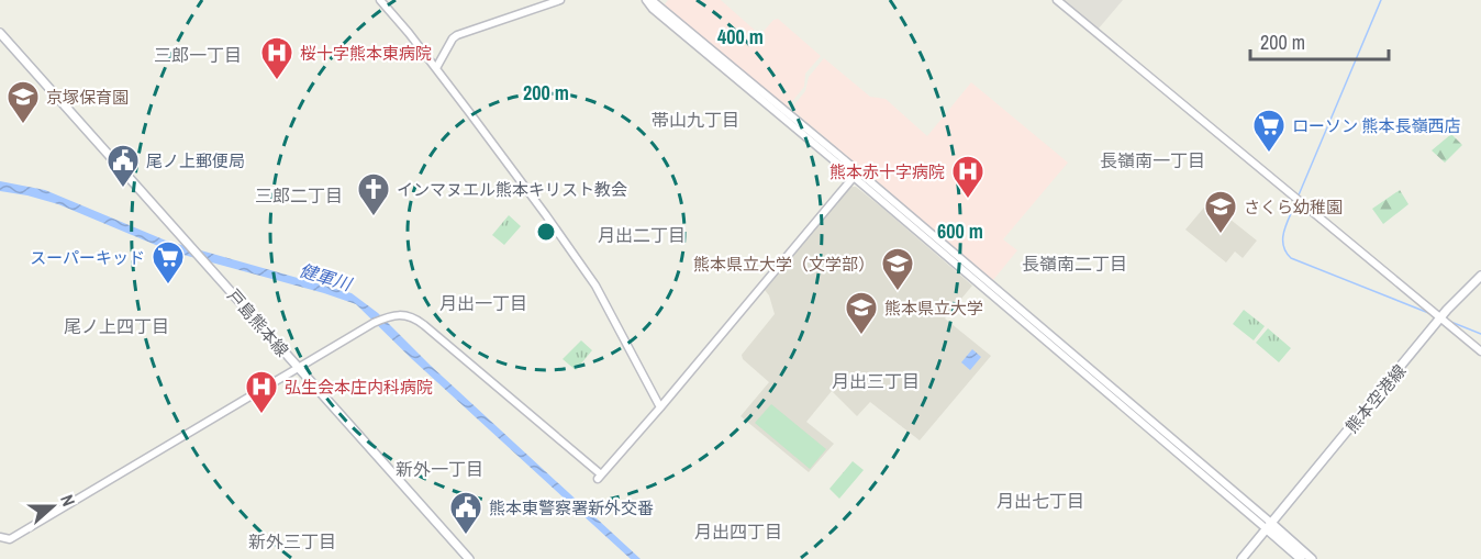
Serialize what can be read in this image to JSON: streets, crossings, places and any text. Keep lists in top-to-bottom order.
{
  "streets": {
    "main road": ["戸島熊本線", "熊本空港線"]
  },
  "districts": [
    "三郎一丁目",
    "帯山九丁目",
    "長嶺南一丁目",
    "三郎二丁目",
    "月出二丁目",
    "長嶺南二丁目",
    "月出一丁目",
    "尾ノ上四丁目",
    "月出三丁目",
    "新外一丁目",
    "月出七丁目",
    "月出四丁目",
    "新外三丁目"
  ],
  "water": ["健軍川"],
  "places": {
    "hospital": ["桜十字熊本東病院", "熊本赤十字病院", "弘生会本庄内科病院"],
    "school or university": [
      "京塚保育園",
      "さくら幼稚園",
      "熊本県立大学（文学部）",
      "熊本県立大学"
    ],
    "supermarket": ["ローソン 熊本長嶺西店", "スーパーキッド"],
    "public building": ["尾ノ上郵便局", "熊本東警察署新外交番"],
    "church": ["インマヌエル熊本キリスト教会"]
  },
  "scale_bar": "200 m",
  "north": "right",
  "rings": ["400 m", "200 m", "600 m"]
}
